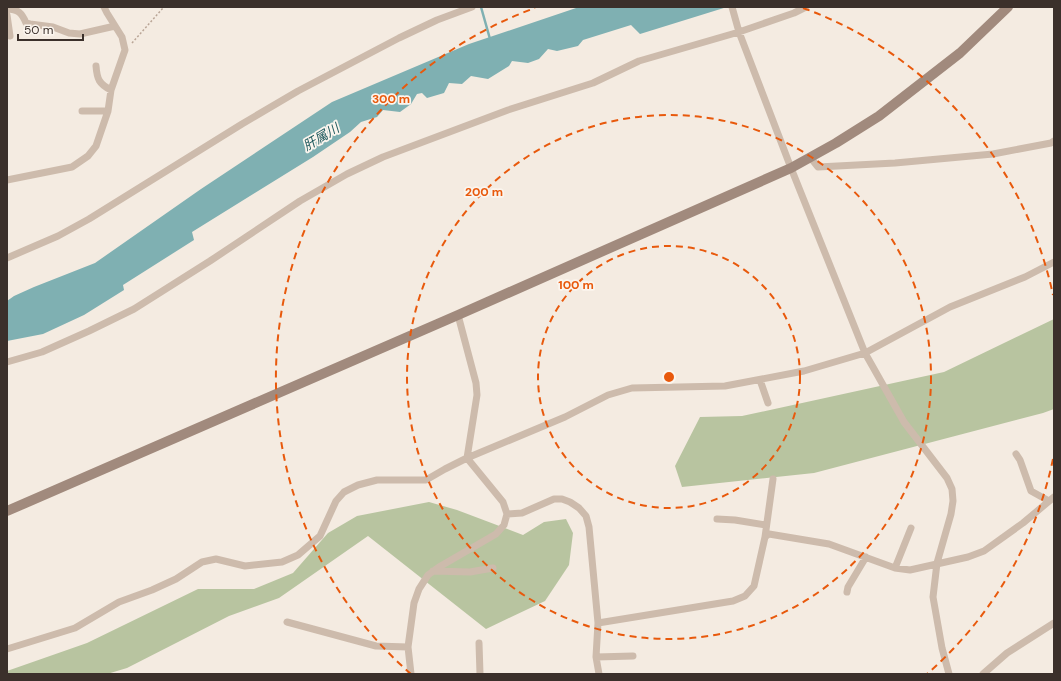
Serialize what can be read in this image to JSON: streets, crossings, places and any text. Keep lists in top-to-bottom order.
{
  "water": ["肝属川"],
  "scale_bar": "50 m",
  "rings": ["300 m", "200 m", "100 m"]
}
